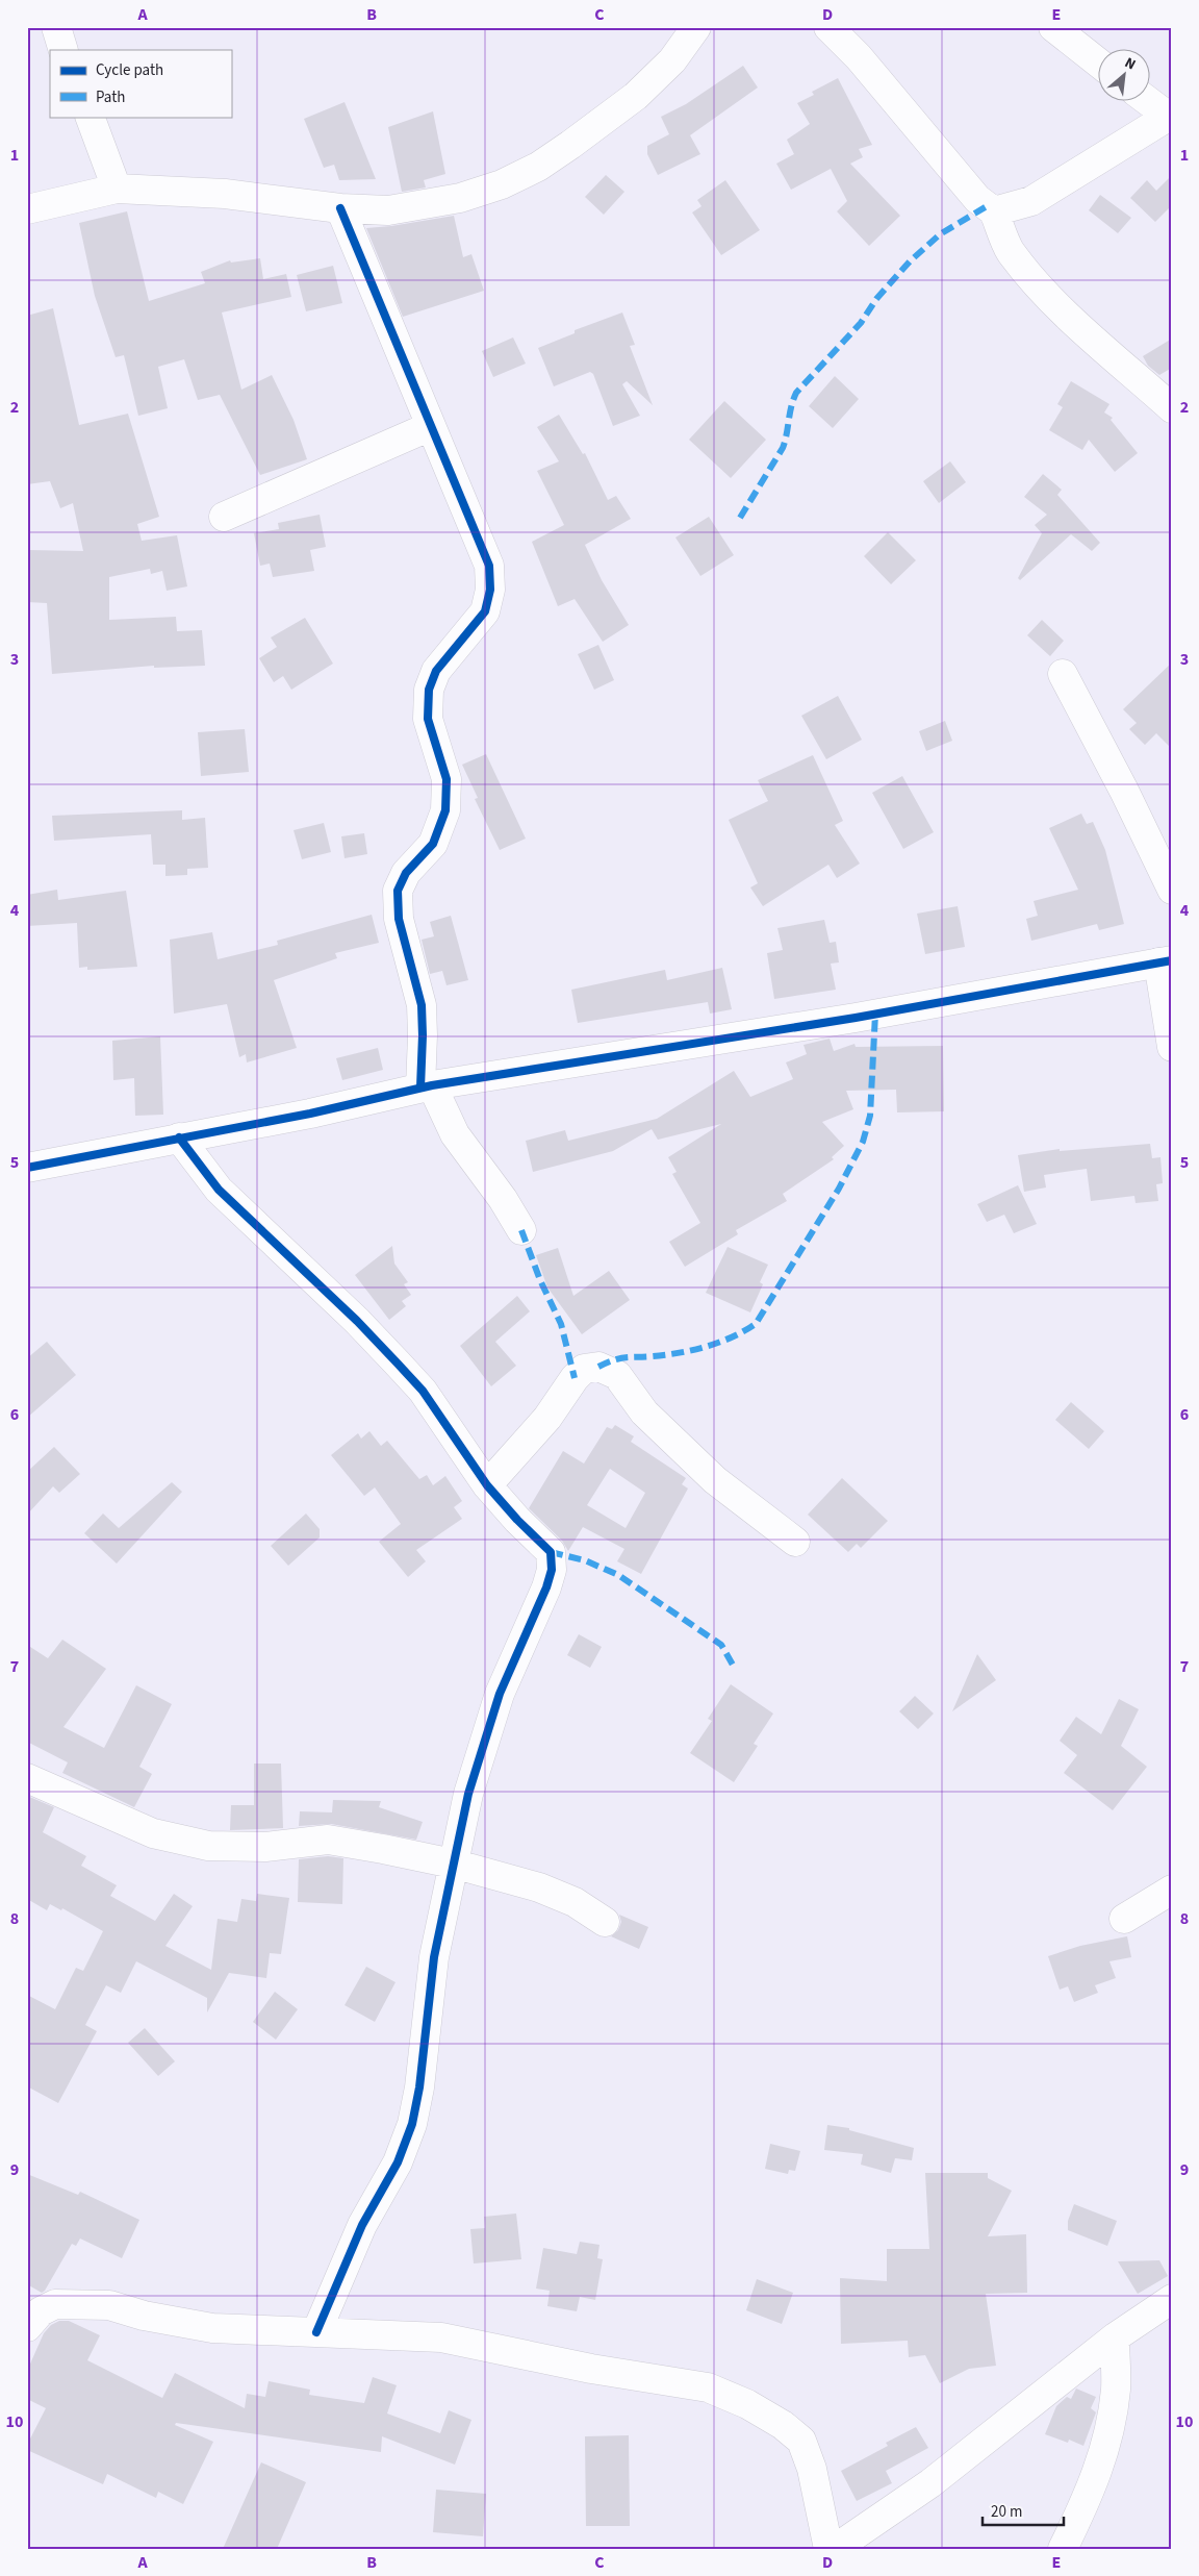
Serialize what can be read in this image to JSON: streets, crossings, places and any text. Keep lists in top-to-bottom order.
{
  "legend": ["Cycle path", "Path"],
  "scale_bar": "20 m",
  "north": "top right",
  "grid": {
    "columns": [
      "A",
      "B",
      "C",
      "D",
      "E"
    ],
    "rows": [
      "1",
      "2",
      "3",
      "4",
      "5",
      "6",
      "7",
      "8",
      "9",
      "10"
    ]
  }
}
